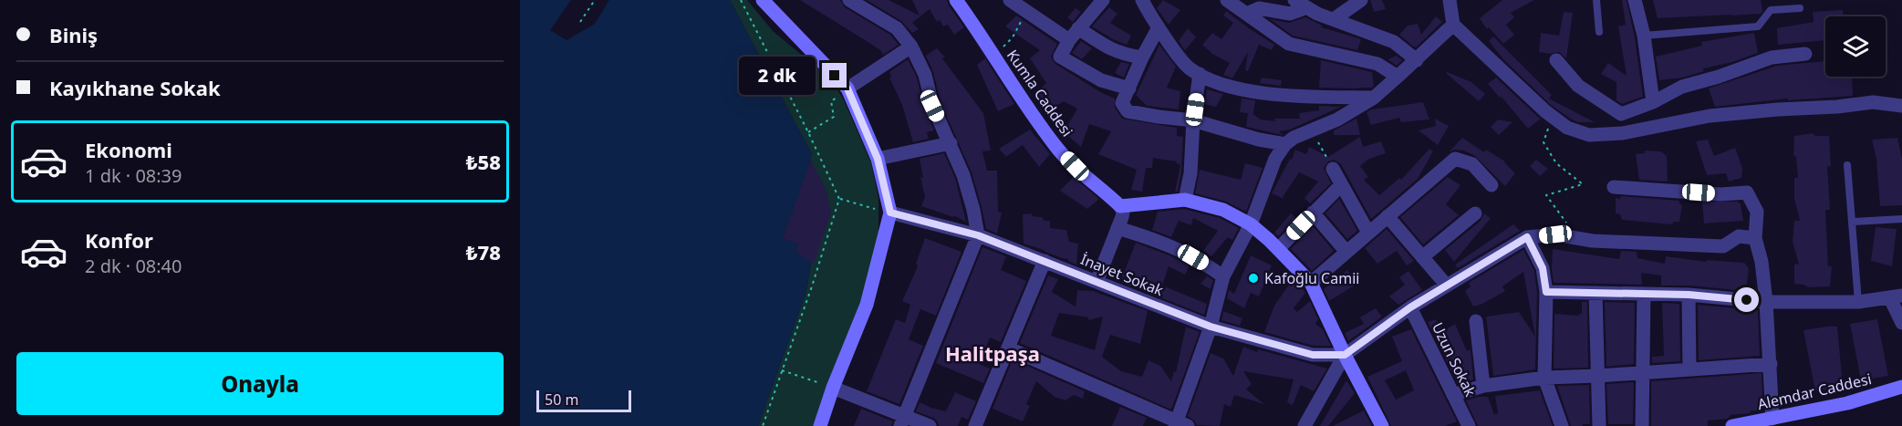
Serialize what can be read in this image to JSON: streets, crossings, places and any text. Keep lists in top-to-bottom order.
{
  "streets": {
    "street": [
      "Kumla Caddesi",
      "İnayet Sokak",
      "Uzun Sokak",
      "Alemdar Caddesi"
    ]
  },
  "districts": ["Halitpaşa"],
  "places": ["Kafoğlu Camii"],
  "scale_bar": "50 m",
  "page": {
    "banner": ["Biniş", "Kayıkhane Sokak"],
    "bubble": "2 dk",
    "list": [
      {
        "name": "Ekonomi",
        "note": "1 dk · 08:39",
        "value": "₺58"
      },
      {
        "name": "Konfor",
        "note": "2 dk · 08:40",
        "value": "₺78"
      }
    ],
    "buttons": "Onayla",
    "scale": "50 m"
  }
}
